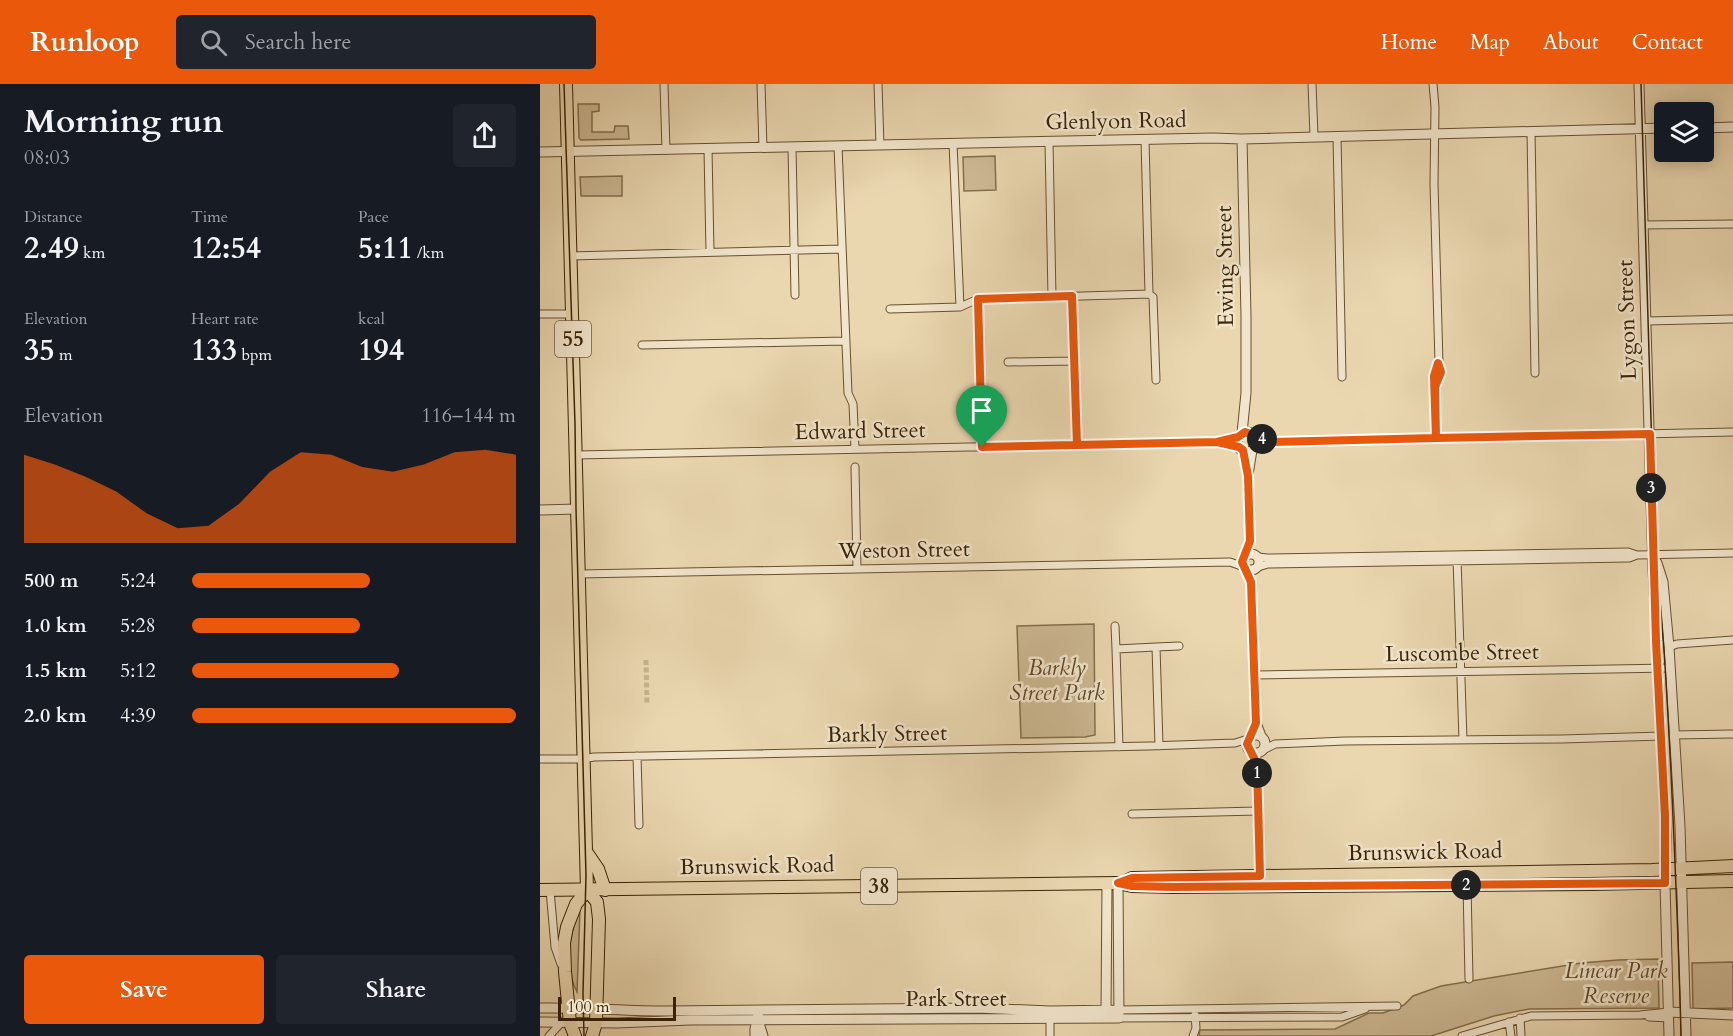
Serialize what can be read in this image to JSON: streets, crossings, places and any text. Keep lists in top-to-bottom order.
{
  "streets": {
    "main road": ["55", "Brunswick Road", "38"],
    "street": [
      "Glenlyon Road",
      "Ewing Street",
      "Lygon Street",
      "Edward Street",
      "Weston Street",
      "Luscombe Street",
      "Barkly Street",
      "Park Street"
    ]
  },
  "crossings": [
    ["Glenlyon Road", "Ewing Street"],
    ["Glenlyon Road", "Lygon Street"],
    ["Glenlyon Road", "55"],
    ["Ewing Street", "Edward Street"],
    ["Ewing Street", "Weston Street"],
    ["Ewing Street", "Luscombe Street"],
    ["Ewing Street", "Barkly Street"],
    ["Lygon Street", "Edward Street"],
    ["Lygon Street", "Weston Street"],
    ["Lygon Street", "Luscombe Street"],
    ["Lygon Street", "Brunswick Road"],
    ["55", "Edward Street"],
    ["55", "Weston Street"],
    ["55", "Barkly Street"],
    ["55", "Brunswick Road"],
    ["55", "Park Street"]
  ],
  "parks": ["Barkly Street Park", "Linear Park Reserve"],
  "scale_bar": "100 m",
  "page": {
    "header": "Runloop",
    "search": "Search here",
    "nav": [
      "Home",
      "Map",
      "About",
      "Contact"
    ],
    "heading": ["Morning run", "08:03"],
    "stats": [
      ["Distance", "2.49 km"],
      ["Time", "12:54"],
      ["Pace", "5:11 /km"],
      ["Elevation", "35 m"],
      ["Heart rate", "133 bpm"],
      ["kcal", "194"]
    ],
    "chart": ["Elevation", "116–144 m"],
    "pins": [
      "4",
      "3",
      "1",
      "2"
    ],
    "list": [
      {
        "name": "500 m",
        "note": "5:24"
      },
      {
        "name": "1.0 km",
        "note": "5:28"
      },
      {
        "name": "1.5 km",
        "note": "5:12"
      },
      {
        "name": "2.0 km",
        "note": "4:39"
      }
    ],
    "buttons": ["Save", "Share"],
    "scale": "100 m"
  }
}
